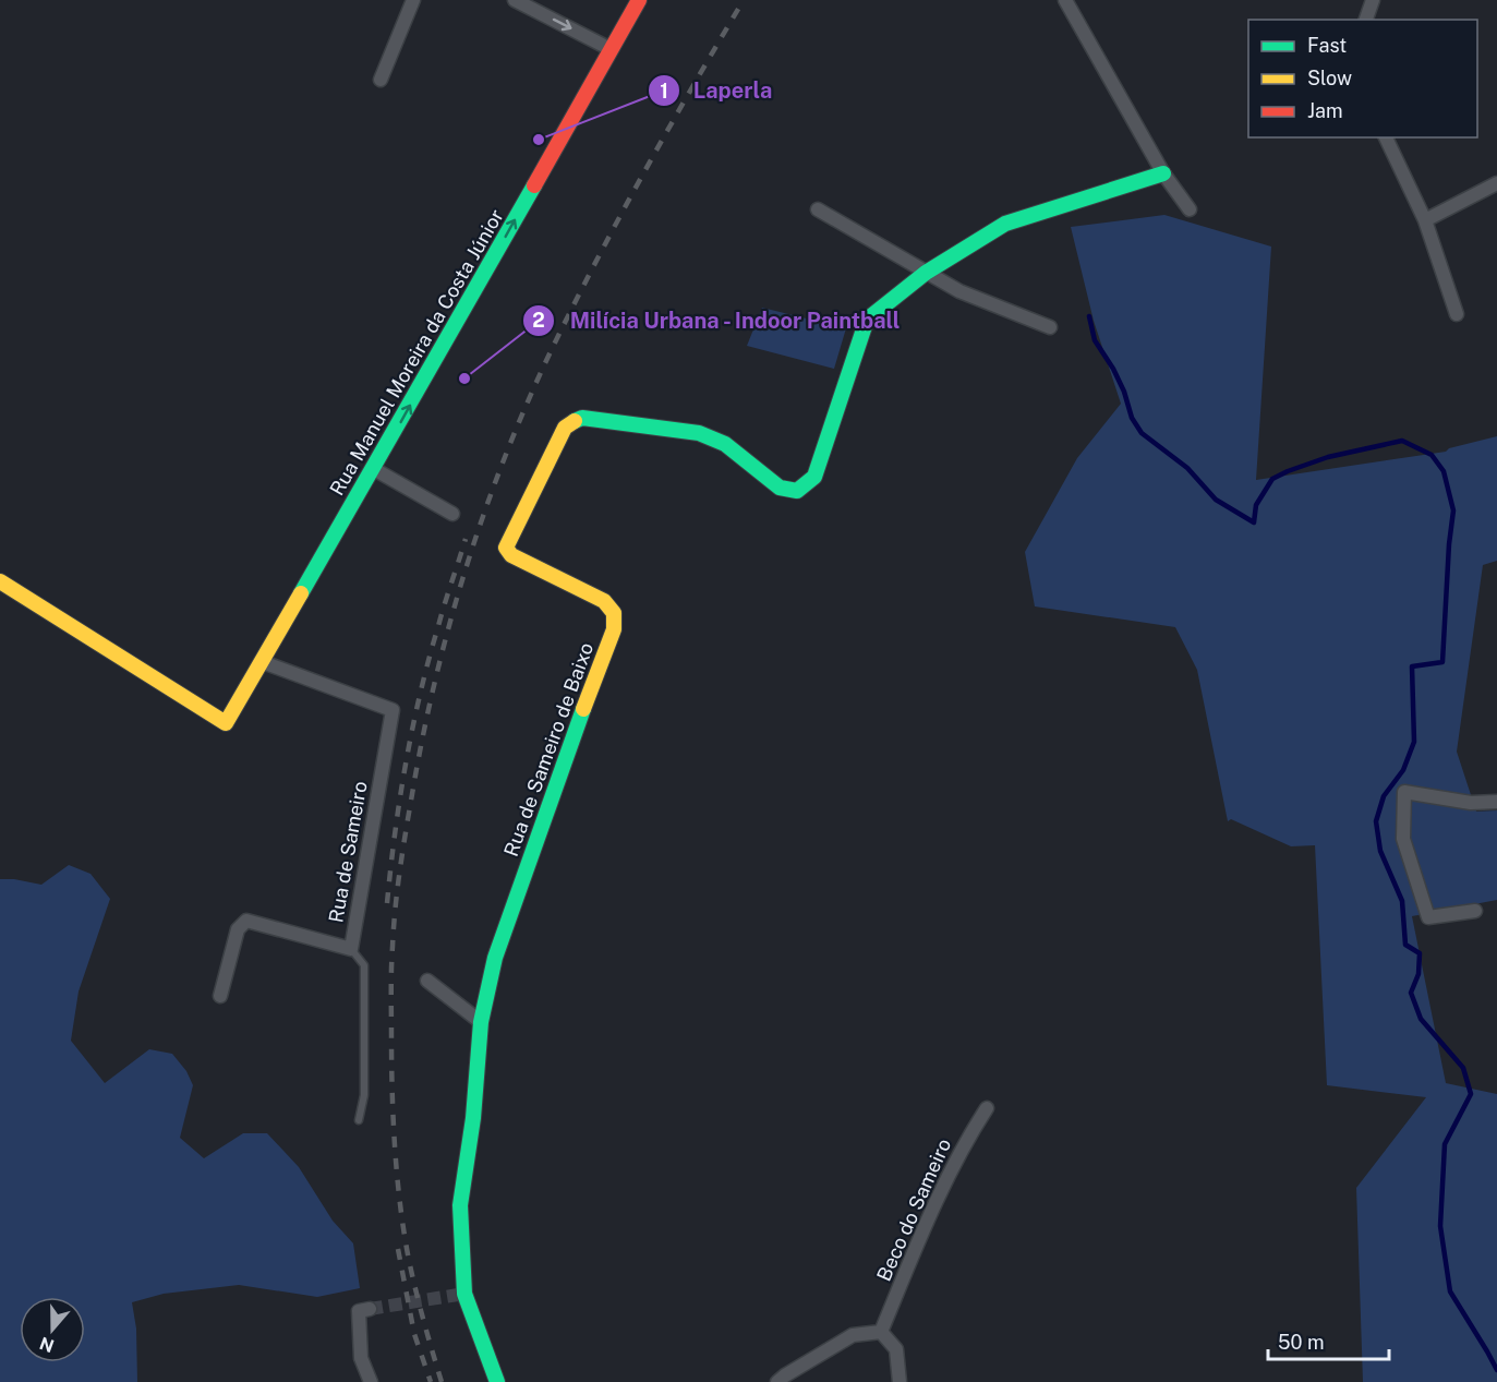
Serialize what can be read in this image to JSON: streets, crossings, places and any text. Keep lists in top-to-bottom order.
{
  "streets": {
    "street": [
      "Rua Manuel Moreira da Costa Júnior",
      "Rua de Sameiro de Baixo",
      "Rua de Sameiro",
      "Beco do Sameiro"
    ]
  },
  "crossings": [
    ["Rua Manuel Moreira da Costa Júnior", "Rua de Sameiro"]
  ],
  "one_way": ["Rua Manuel Moreira da Costa Júnior"],
  "places": ["Laperla", "Milícia Urbana - Indoor Paintball"],
  "legend": ["Fast", "Slow", "Jam"],
  "scale_bar": "50 m",
  "north": "bottom"
}
